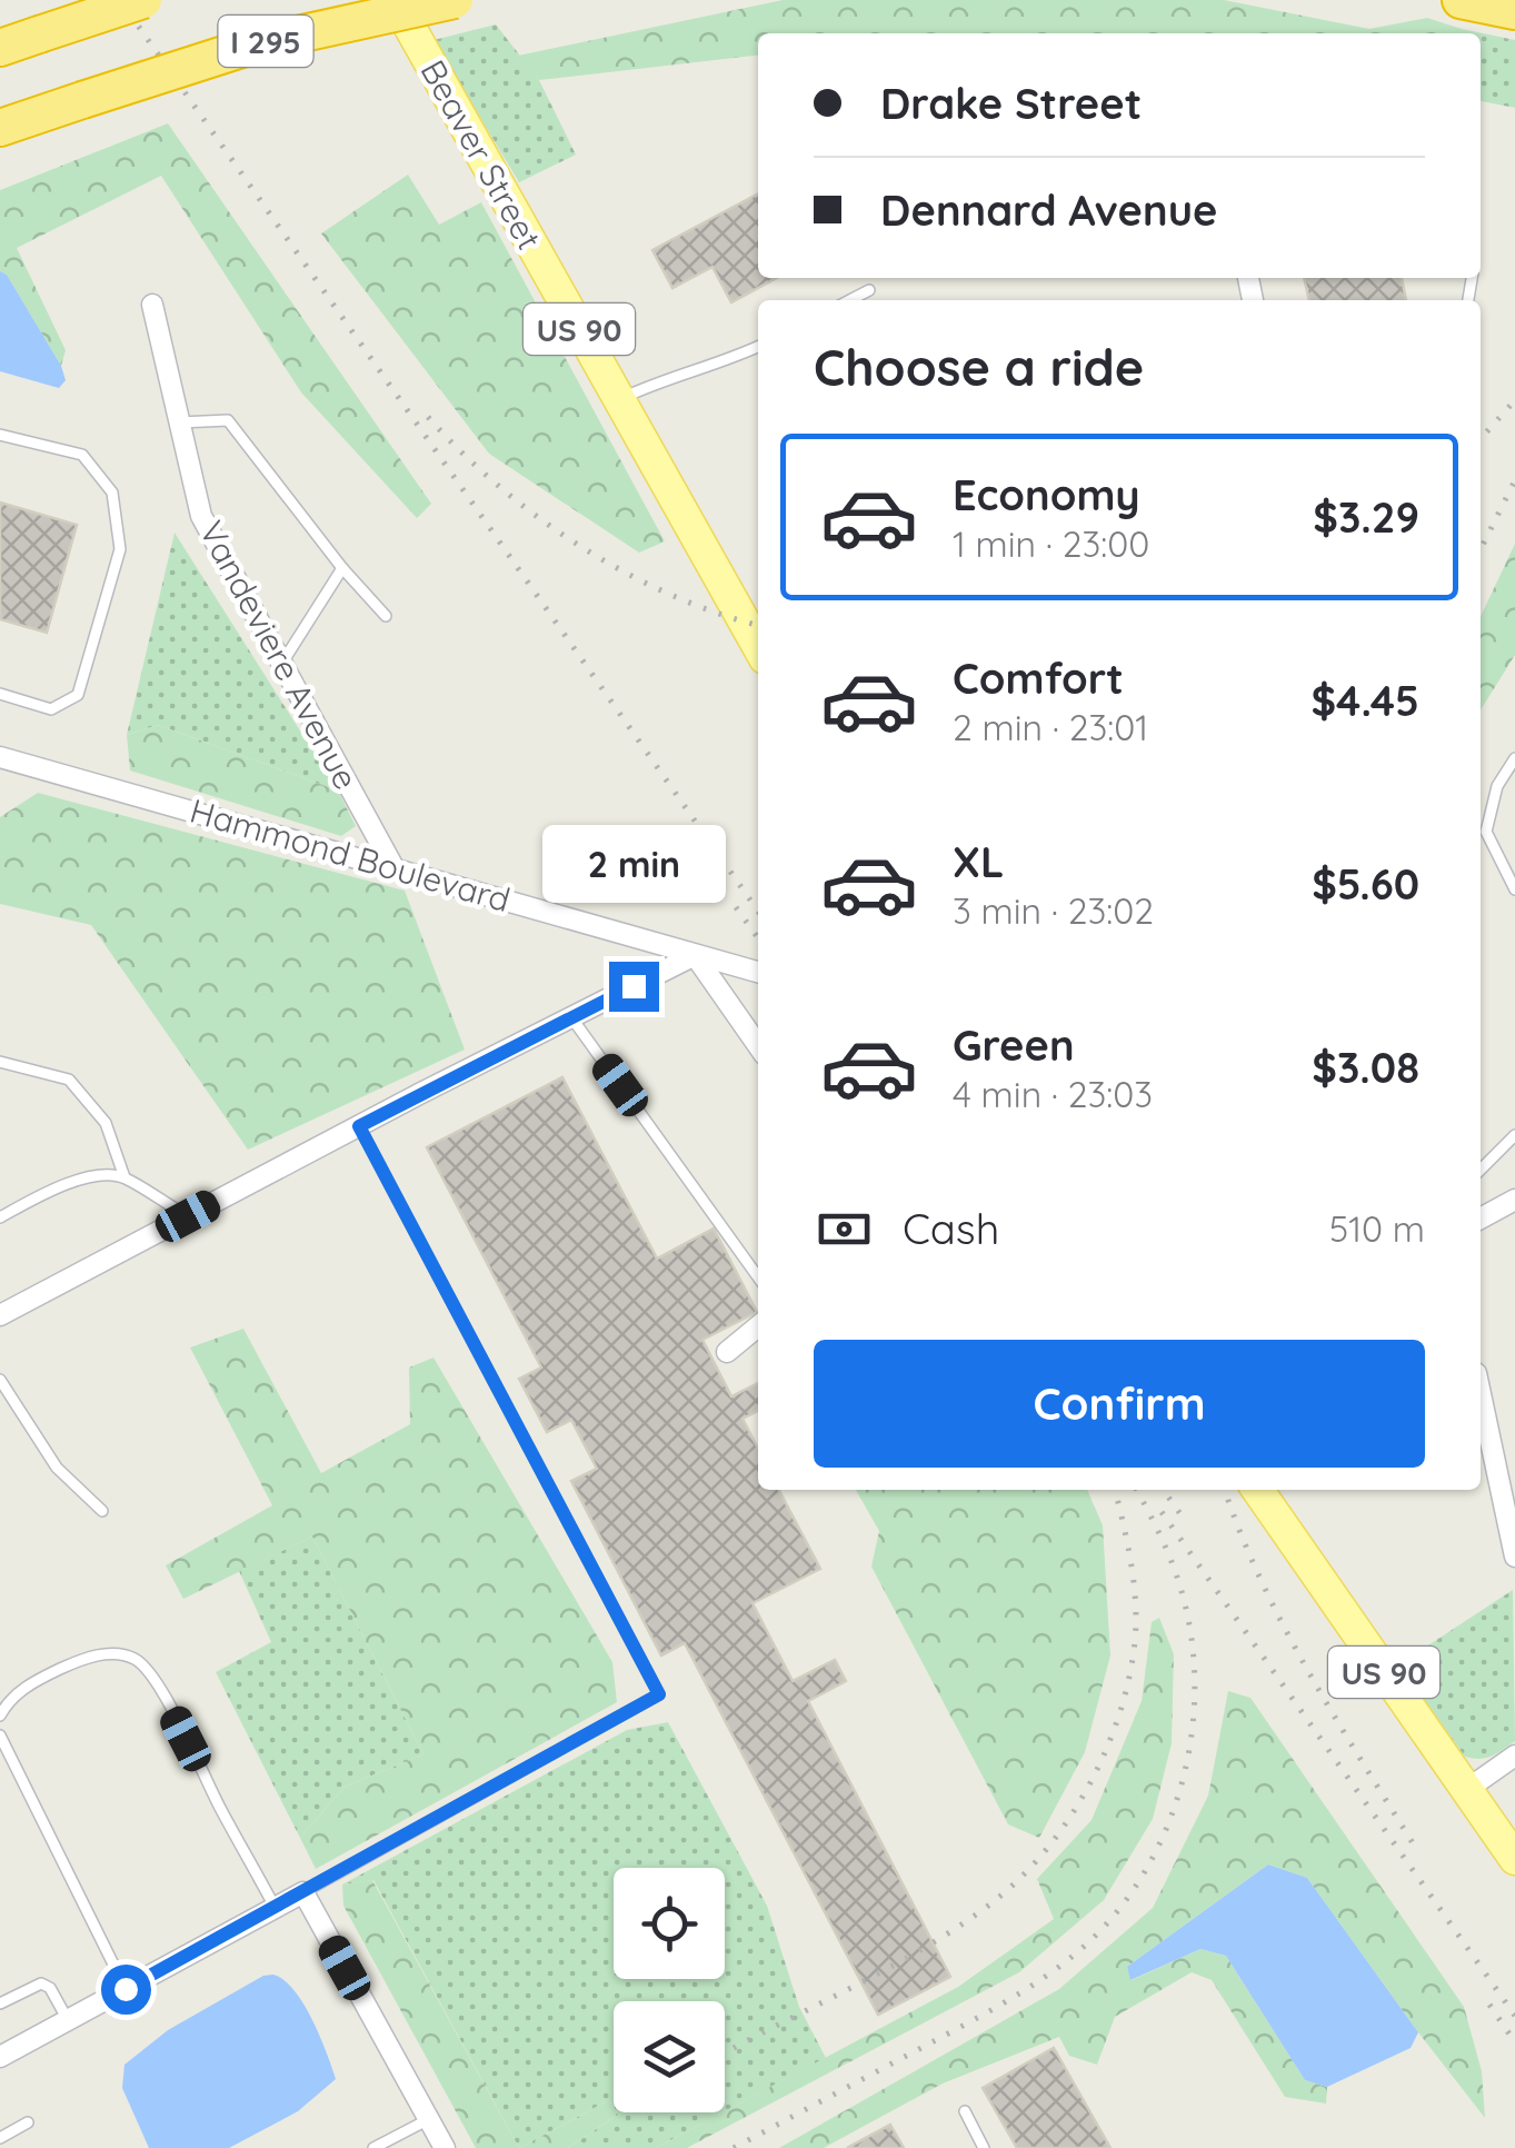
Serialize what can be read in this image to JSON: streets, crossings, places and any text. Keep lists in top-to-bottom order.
{
  "streets": {
    "highway": ["I 295"],
    "main road": ["Beaver Street", "US 90"],
    "street": ["Vandeviere Avenue", "Hammond Boulevard"]
  },
  "crossings": [
    ["Vandeviere Avenue", "Hammond Boulevard"]
  ],
  "page": {
    "banner": ["Drake Street", "Dennard Avenue"],
    "heading": "Choose a ride",
    "list": [
      {
        "name": "Economy",
        "note": "1 min · 23:00",
        "value": "$3.29"
      },
      {
        "name": "Comfort",
        "note": "2 min · 23:01",
        "value": "$4.45"
      },
      {
        "name": "XL",
        "note": "3 min · 23:02",
        "value": "$5.60"
      },
      {
        "name": "Green",
        "note": "4 min · 23:03",
        "value": "$3.08"
      }
    ],
    "bubble": "2 min",
    "pay": ["Cash", "510 m"],
    "buttons": "Confirm"
  }
}
